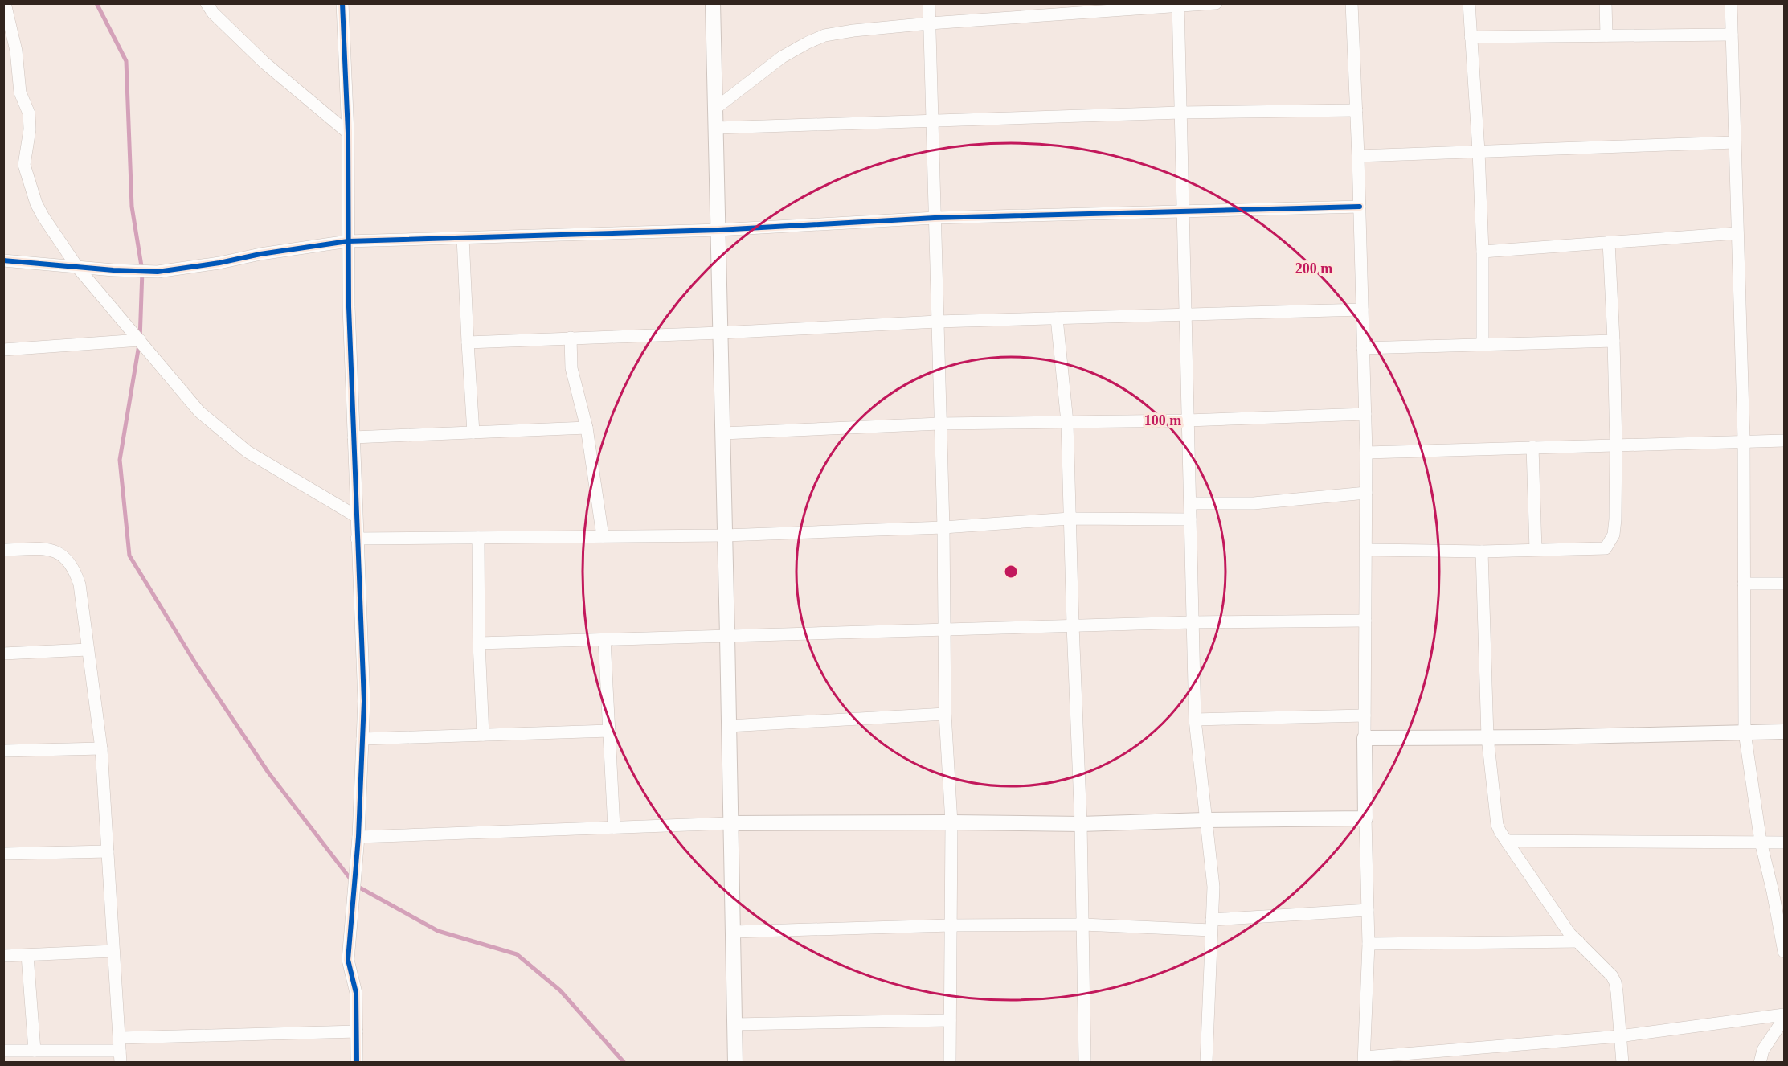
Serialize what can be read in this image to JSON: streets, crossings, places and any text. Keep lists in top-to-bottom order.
{
  "rings": ["200 m", "100 m"]
}
